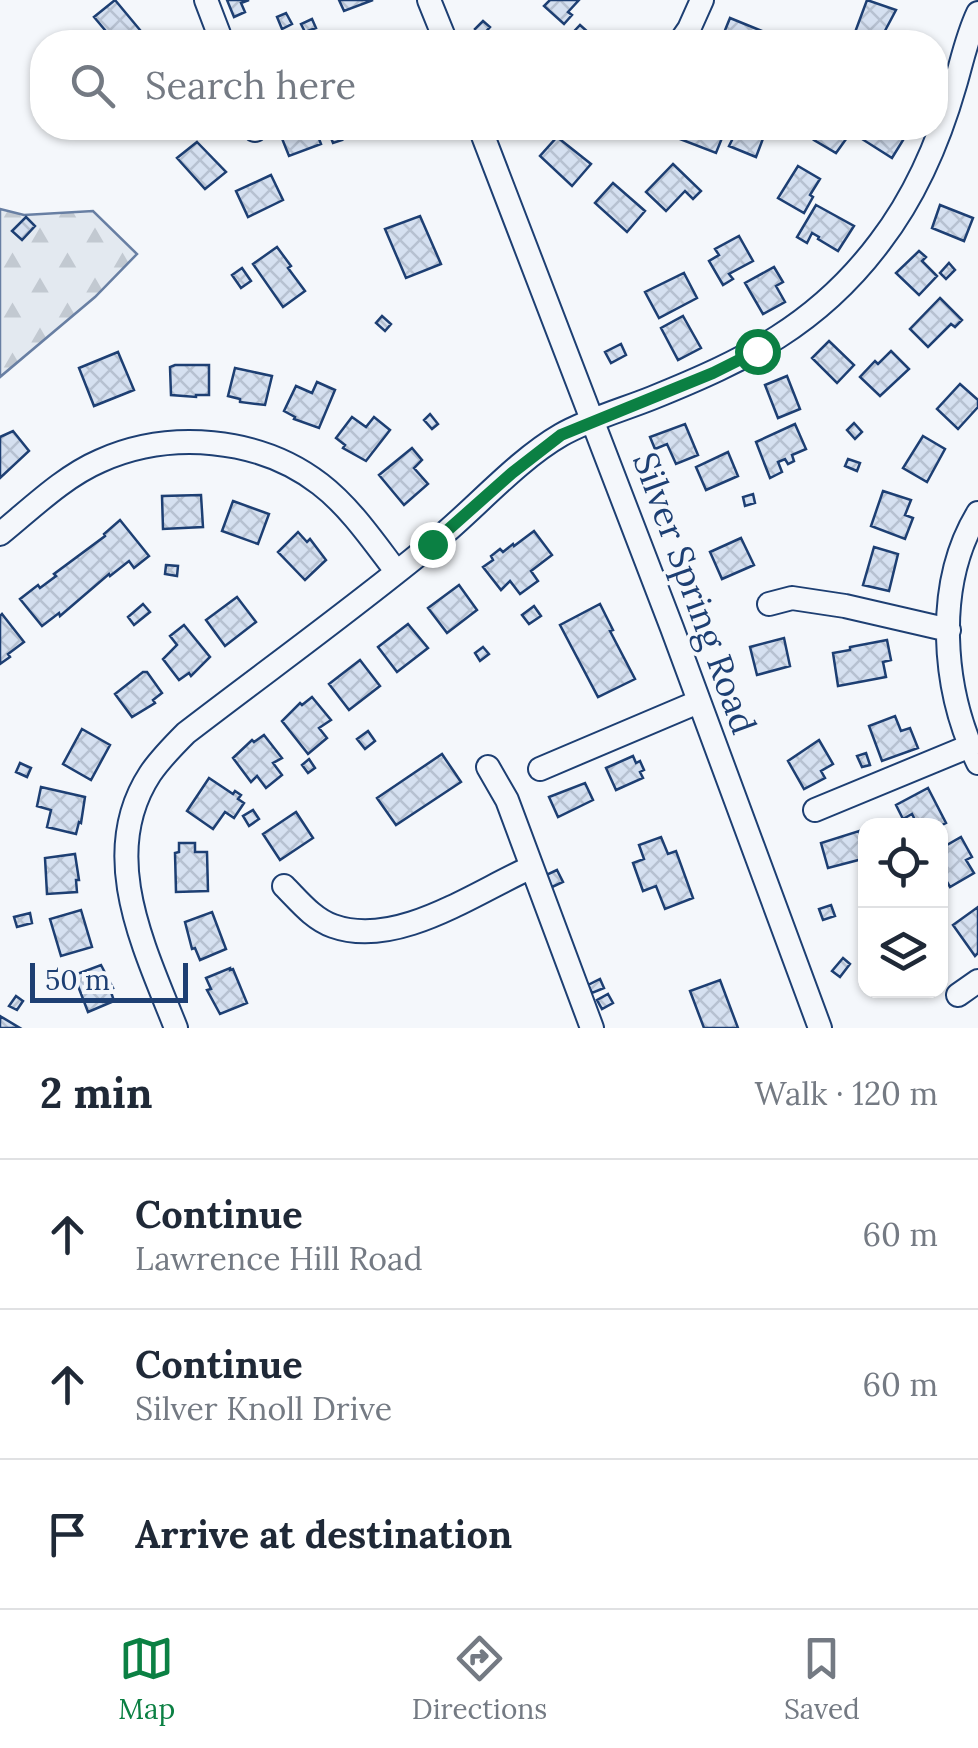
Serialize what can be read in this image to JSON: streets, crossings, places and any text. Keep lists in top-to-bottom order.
{
  "streets": {
    "street": ["Silver Spring Road"]
  },
  "scale_bar": "50 m",
  "page": {
    "search": "Search here",
    "scale": "50 m",
    "heading": ["2 min", "Walk · 120 m"],
    "list": [
      ["Continue", "Lawrence Hill Road", "60 m"],
      ["Continue", "Silver Knoll Drive", "60 m"],
      "Arrive at destination"
    ],
    "nav": ["Map", "Directions", "Saved"]
  }
}
